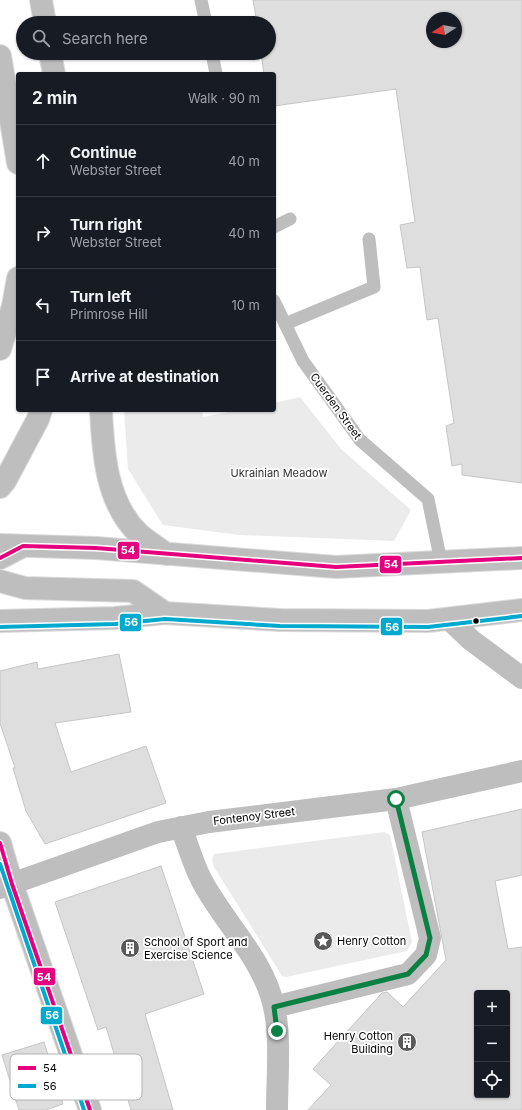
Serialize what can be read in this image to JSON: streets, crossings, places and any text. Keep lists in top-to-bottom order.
{
  "streets": {
    "main road": ["Fontenoy Street"],
    "lane": ["Cuerden Street"]
  },
  "parks": ["Ukrainian Meadow"],
  "places": {
    "place": ["Henry Cotton"],
    "building": ["School of Sport and Exercise Science", "Henry Cotton Building"]
  },
  "lines": ["transit line 54", "transit line 56"],
  "legend": ["54", "56"],
  "north": "left",
  "page": {
    "search": "Search here",
    "heading": ["2 min", "Walk · 90 m"],
    "list": [
      ["Continue", "Webster Street", "40 m"],
      ["Turn right", "Webster Street", "40 m"],
      ["Turn left", "Primrose Hill", "10 m"],
      "Arrive at destination"
    ],
    "map_buttons": ["+", "−"]
  }
}
